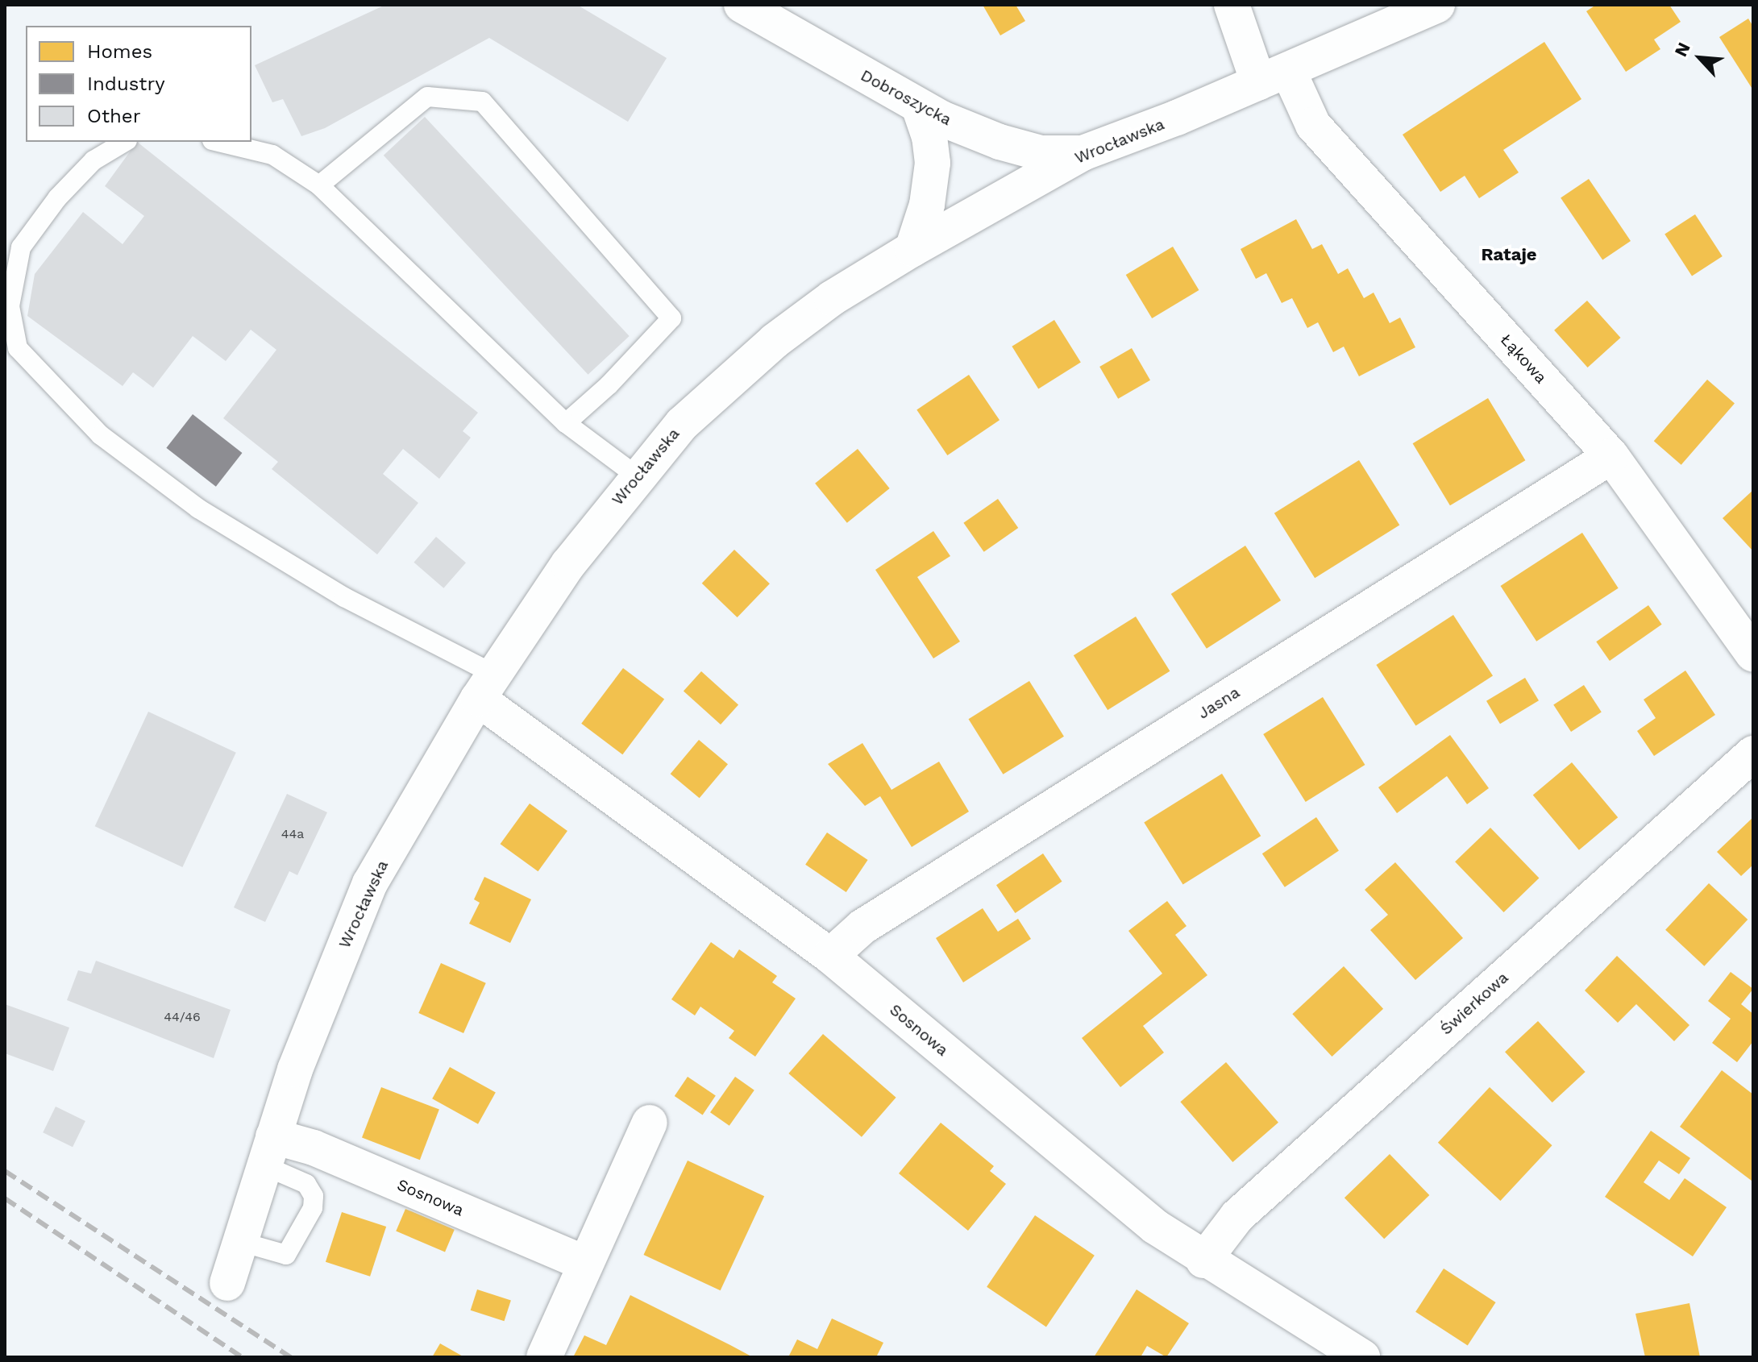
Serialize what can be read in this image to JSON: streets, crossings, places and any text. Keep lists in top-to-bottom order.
{
  "streets": {
    "street": [
      "Dobroszycka",
      "Wrocławska",
      "Łąkowa",
      "Jasna",
      "Świerkowa",
      "Sosnowa"
    ]
  },
  "crossings": [
    ["Dobroszycka", "Wrocławska"],
    ["Wrocławska", "Łąkowa"],
    ["Wrocławska", "Sosnowa"],
    ["Łąkowa", "Jasna"],
    ["Jasna", "Sosnowa"],
    ["Świerkowa", "Sosnowa"]
  ],
  "districts": ["Rataje"],
  "house_numbers": ["44a", "44/46"],
  "legend": ["Homes", "Industry", "Other"],
  "north": "top left"
}
